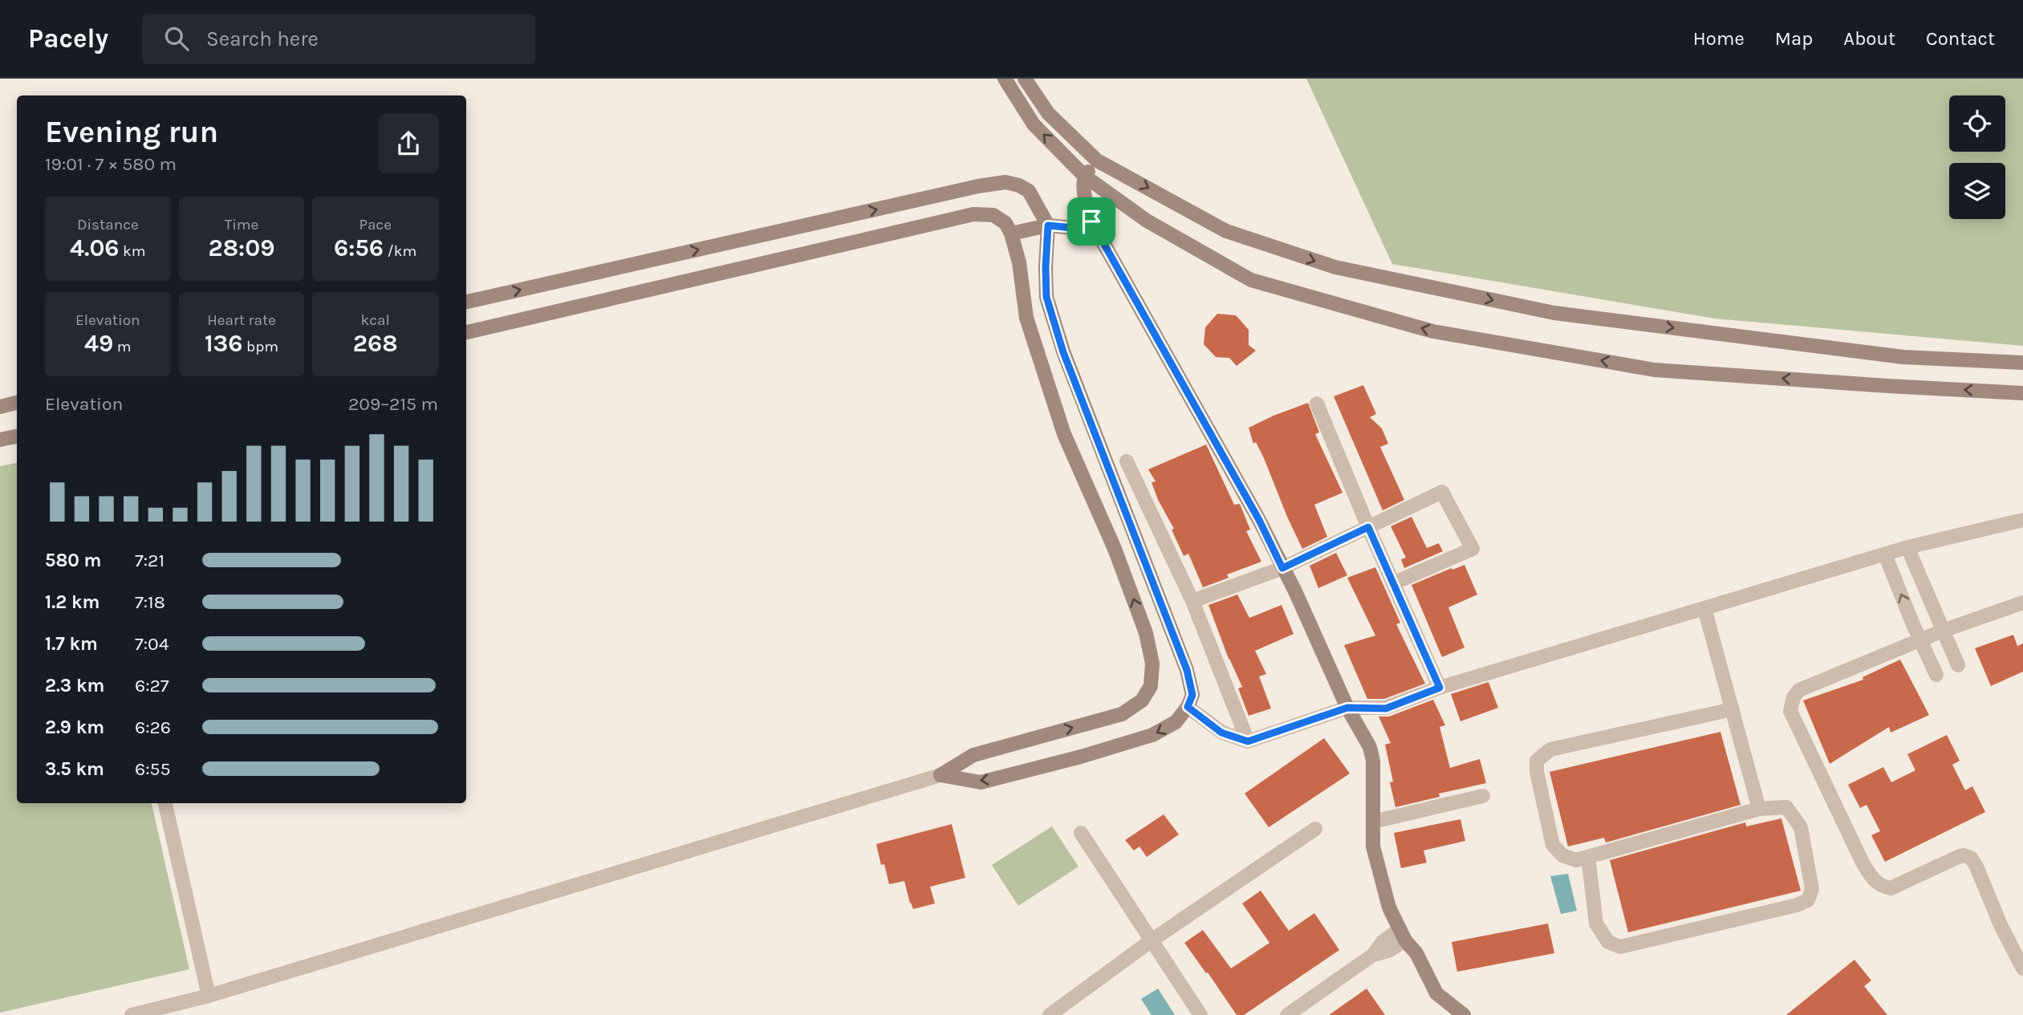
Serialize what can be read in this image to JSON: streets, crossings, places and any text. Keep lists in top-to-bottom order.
{
  "page": {
    "header": "Pacely",
    "search": "Search here",
    "nav": [
      "Home",
      "Map",
      "About",
      "Contact"
    ],
    "heading": ["Evening run", "19:01 · 7 × 580 m"],
    "stats": [
      ["Distance", "4.06 km"],
      ["Time", "28:09"],
      ["Pace", "6:56 /km"],
      ["Elevation", "49 m"],
      ["Heart rate", "136 bpm"],
      ["kcal", "268"]
    ],
    "chart": ["Elevation", "209–215 m"],
    "list": [
      {
        "name": "580 m",
        "note": "7:21"
      },
      {
        "name": "1.2 km",
        "note": "7:18"
      },
      {
        "name": "1.7 km",
        "note": "7:04"
      },
      {
        "name": "2.3 km",
        "note": "6:27"
      },
      {
        "name": "2.9 km",
        "note": "6:26"
      },
      {
        "name": "3.5 km",
        "note": "6:55"
      }
    ]
  }
}
